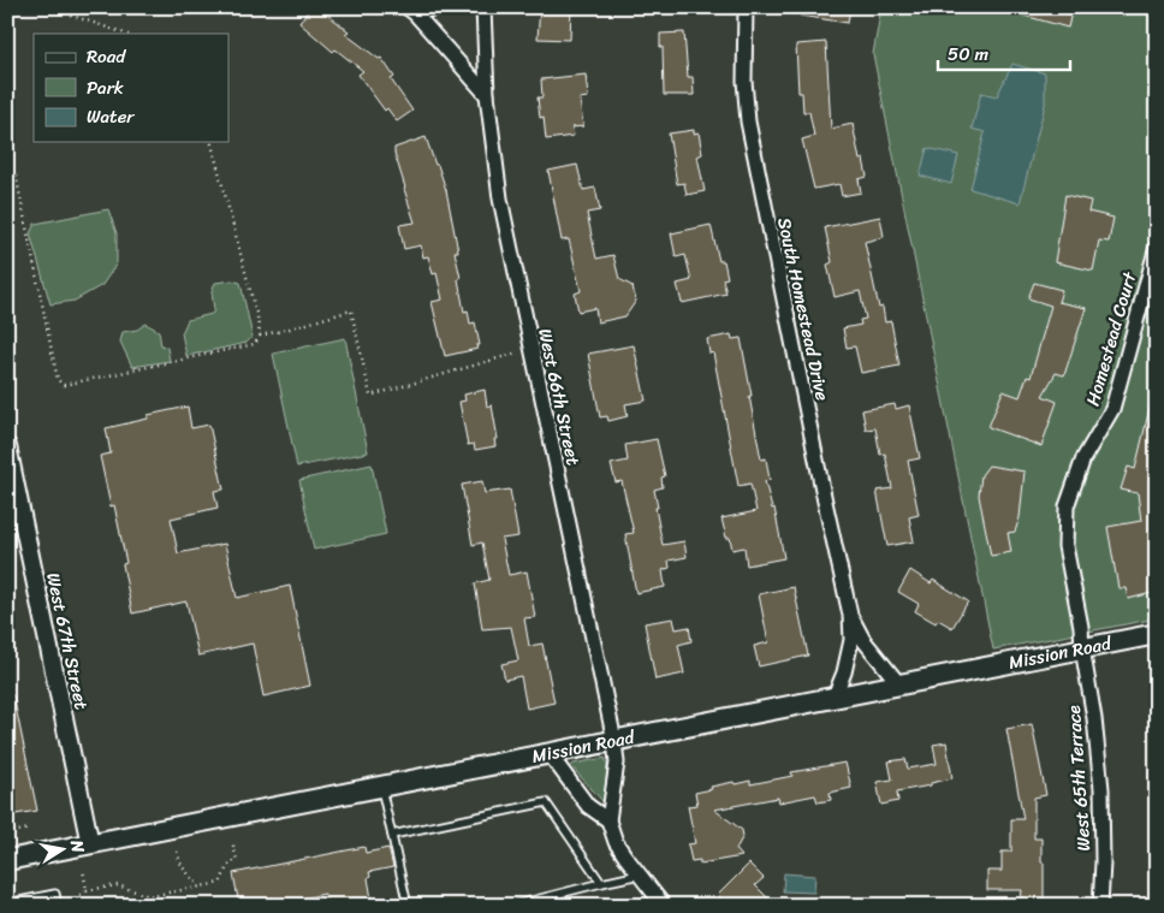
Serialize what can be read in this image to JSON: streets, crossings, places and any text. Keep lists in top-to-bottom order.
{
  "streets": {
    "main road": ["Mission Road"],
    "street": [
      "South Homestead Drive",
      "Homestead Court",
      "West 66th Street",
      "West 67th Street",
      "West 65th Terrace"
    ]
  },
  "crossings": [
    ["South Homestead Drive", "Mission Road"],
    ["Homestead Court", "Mission Road"],
    ["Homestead Court", "West 65th Terrace"],
    ["West 66th Street", "Mission Road"],
    ["West 67th Street", "Mission Road"],
    ["Mission Road", "West 65th Terrace"]
  ],
  "legend": ["Road", "Park", "Water"],
  "scale_bar": "50 m",
  "north": "right"
}
